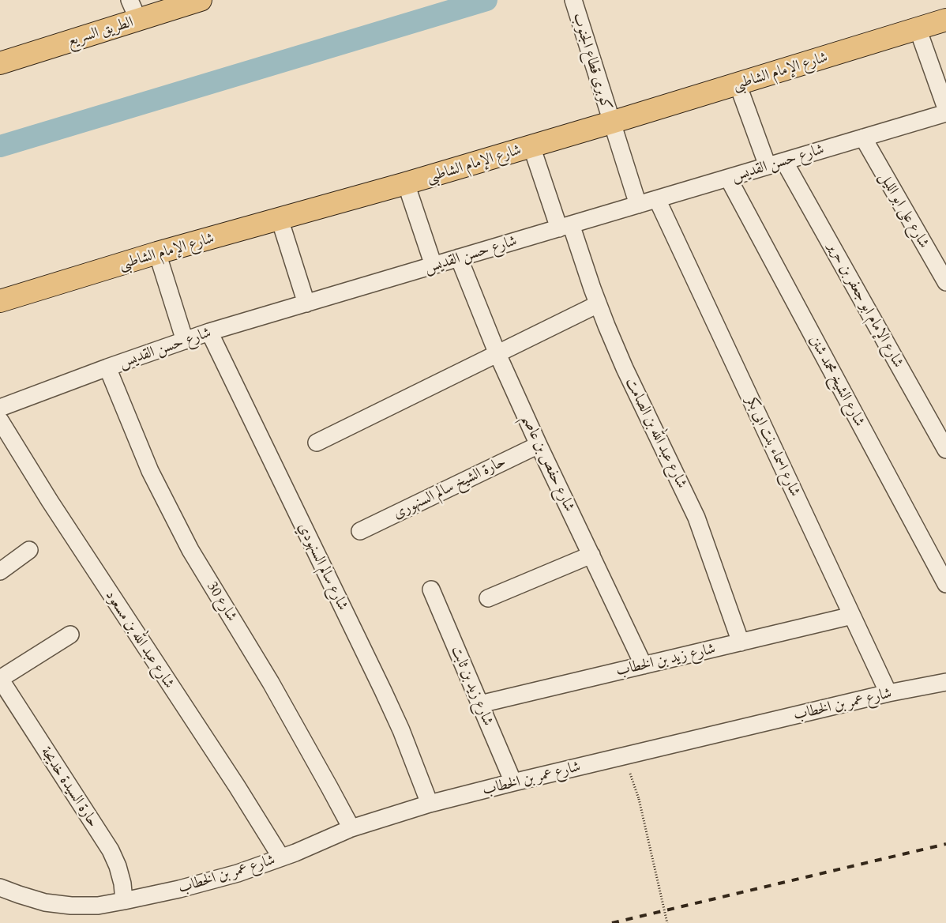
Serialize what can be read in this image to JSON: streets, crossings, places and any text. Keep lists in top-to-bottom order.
{
  "streets": {
    "main road": ["الطريق السريع", "شارع الإمام الشاطبى"],
    "street": [
      "كوبرى قطاع الجنوب",
      "شارع حسن القديس",
      "شارع على ابو الليل",
      "شارع الإمام ابو جعفر بن حرير",
      "شارع الشيخ محمد شنن",
      "شارع عبد الله بن الصامت",
      "شارع اسماء بنت ابى بكر",
      "شارع حفص بن عاصم",
      "حارة الشيخ سالم السنهورى",
      "شارع سالم السنهودي",
      "شارع 30",
      "شارع عبد الله بن مسعود",
      "شارع زيد بن الخطاب",
      "شارع زيد بن ثابت",
      "شارع عمر بن الخطاب",
      "حارة السيدة خديجة"
    ]
  },
  "crossings": [
    ["كوبرى قطاع الجنوب", "شارع الإمام الشاطبى"],
    ["كوبرى قطاع الجنوب", "شارع حسن القديس"],
    ["شارع الإمام الشاطبى", "شارع عبد الله بن الصامت"],
    ["شارع حسن القديس", "شارع على ابو الليل"],
    ["شارع حسن القديس", "شارع الإمام ابو جعفر بن حرير"],
    ["شارع حسن القديس", "شارع الشيخ محمد شنن"],
    ["شارع حسن القديس", "شارع عبد الله بن الصامت"],
    ["شارع حسن القديس", "شارع اسماء بنت ابى بكر"],
    ["شارع حسن القديس", "شارع حفص بن عاصم"],
    ["شارع حسن القديس", "شارع سالم السنهودي"],
    ["شارع حسن القديس", "شارع 30"],
    ["شارع عبد الله بن الصامت", "شارع زيد بن الخطاب"],
    ["شارع اسماء بنت ابى بكر", "شارع زيد بن الخطاب"],
    ["شارع اسماء بنت ابى بكر", "شارع عمر بن الخطاب"],
    ["شارع حفص بن عاصم", "حارة الشيخ سالم السنهورى"],
    ["شارع حفص بن عاصم", "شارع زيد بن الخطاب"],
    ["شارع سالم السنهودي", "شارع عمر بن الخطاب"],
    ["شارع 30", "شارع عمر بن الخطاب"],
    ["شارع عبد الله بن مسعود", "شارع عمر بن الخطاب"],
    ["شارع زيد بن الخطاب", "شارع زيد بن ثابت"],
    ["شارع زيد بن ثابت", "شارع عمر بن الخطاب"],
    ["شارع عمر بن الخطاب", "حارة السيدة خديجة"]
  ]
}
